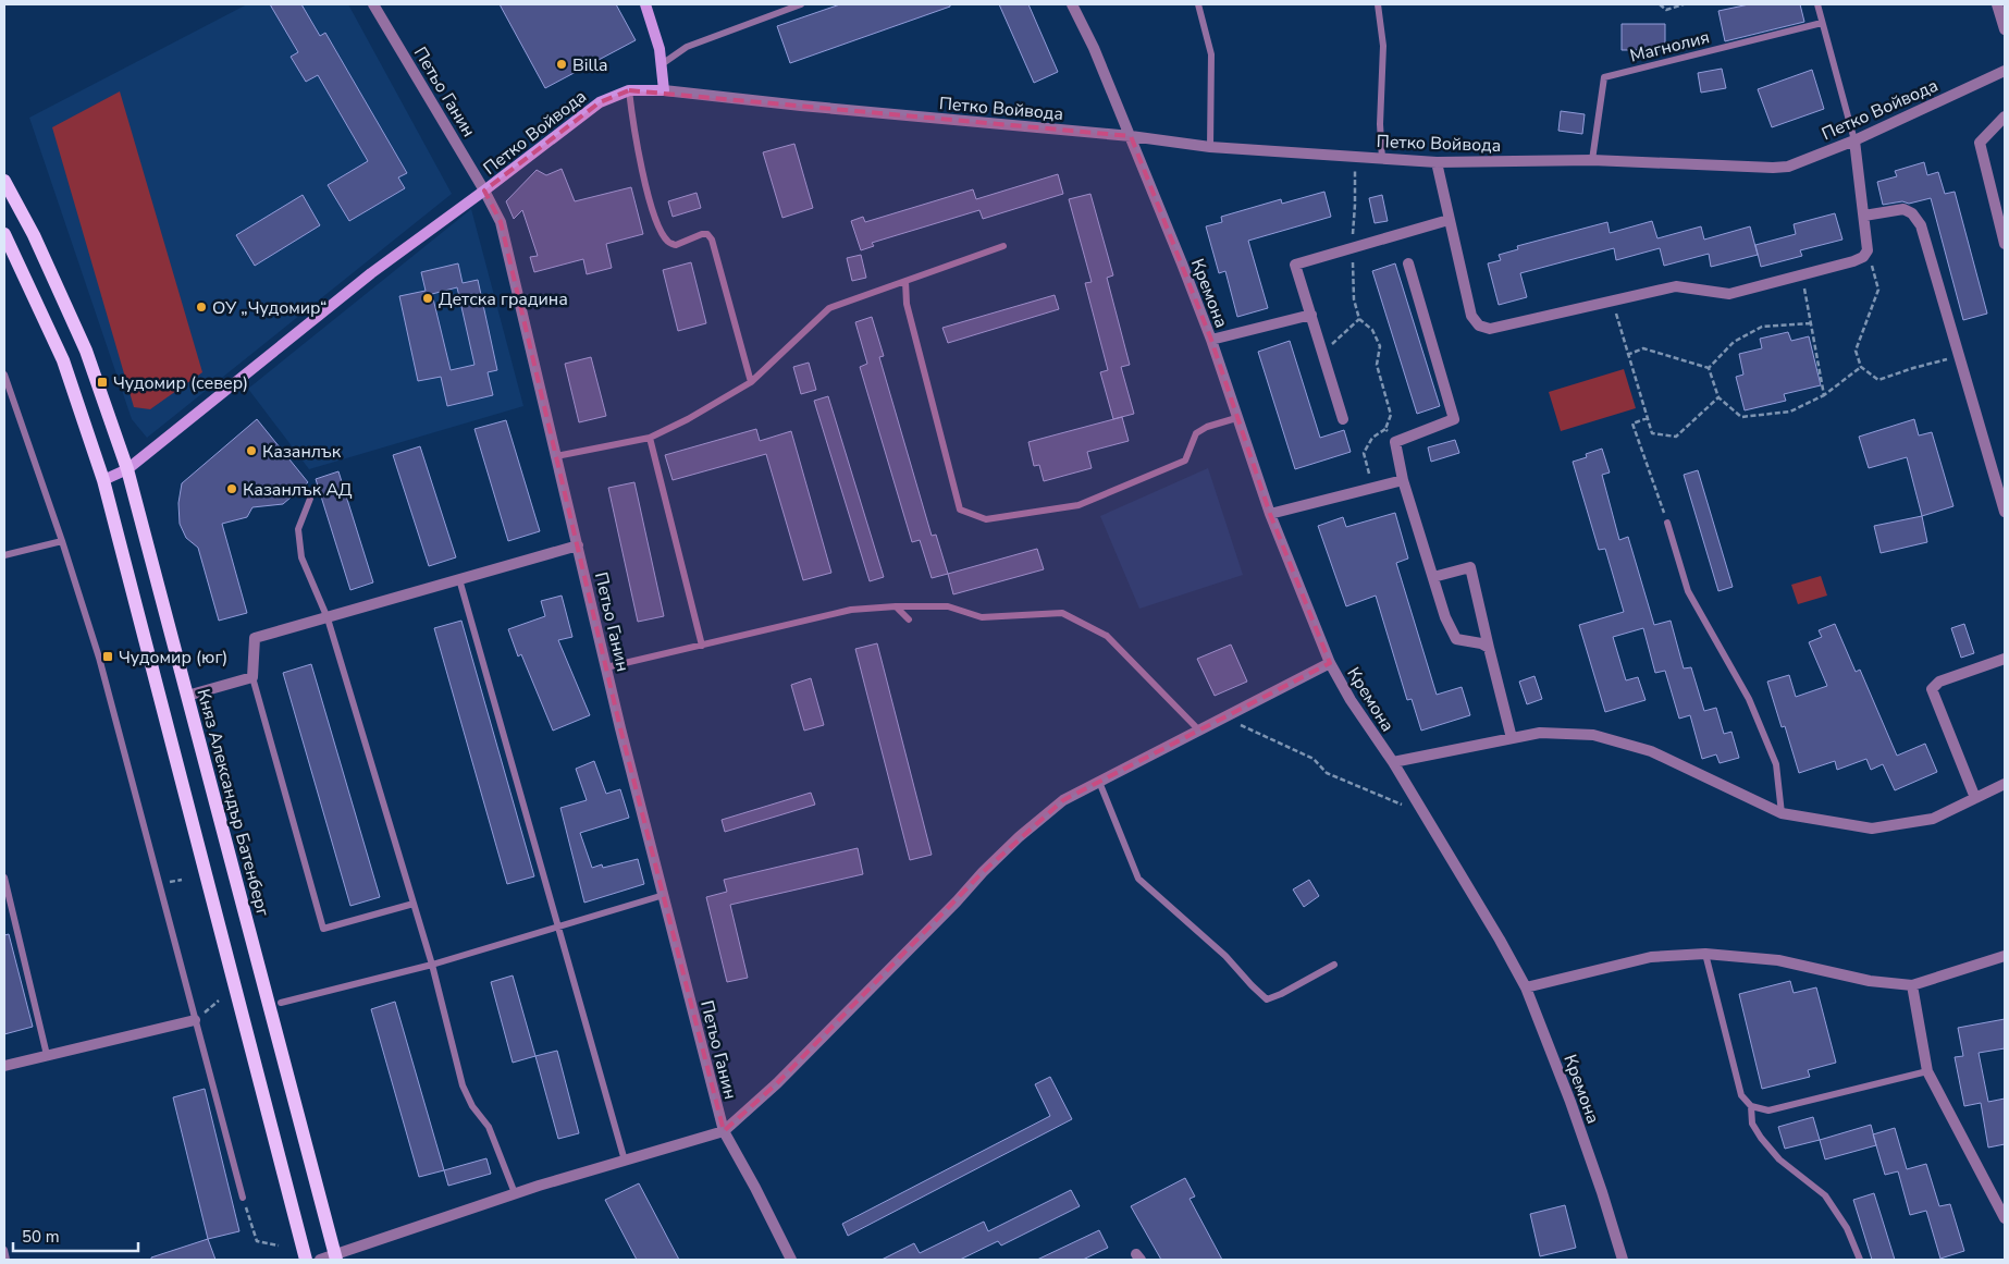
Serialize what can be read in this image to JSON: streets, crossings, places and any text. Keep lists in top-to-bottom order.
{
  "streets": {
    "main road": ["Княз Александър Батенберг"],
    "street": ["Петьо Ганин", "Петко Войвода", "Кремона"],
    "lane": ["Магнолия"]
  },
  "crossings": [
    ["Магнолия", "Петко Войвода"],
    ["Петьо Ганин", "Петко Войвода"],
    ["Петко Войвода", "Кремона"],
    ["Петко Войвода", "Княз Александър Батенберг"]
  ],
  "places": {
    "other": [
      "Billa",
      "Детска градина",
      "ОУ „Чудомир“",
      "Казанлък",
      "Казанлък АД"
    ],
    "transit": ["Чудомир (север)", "Чудомир (юг)"]
  },
  "scale_bar": "50 m"
}
